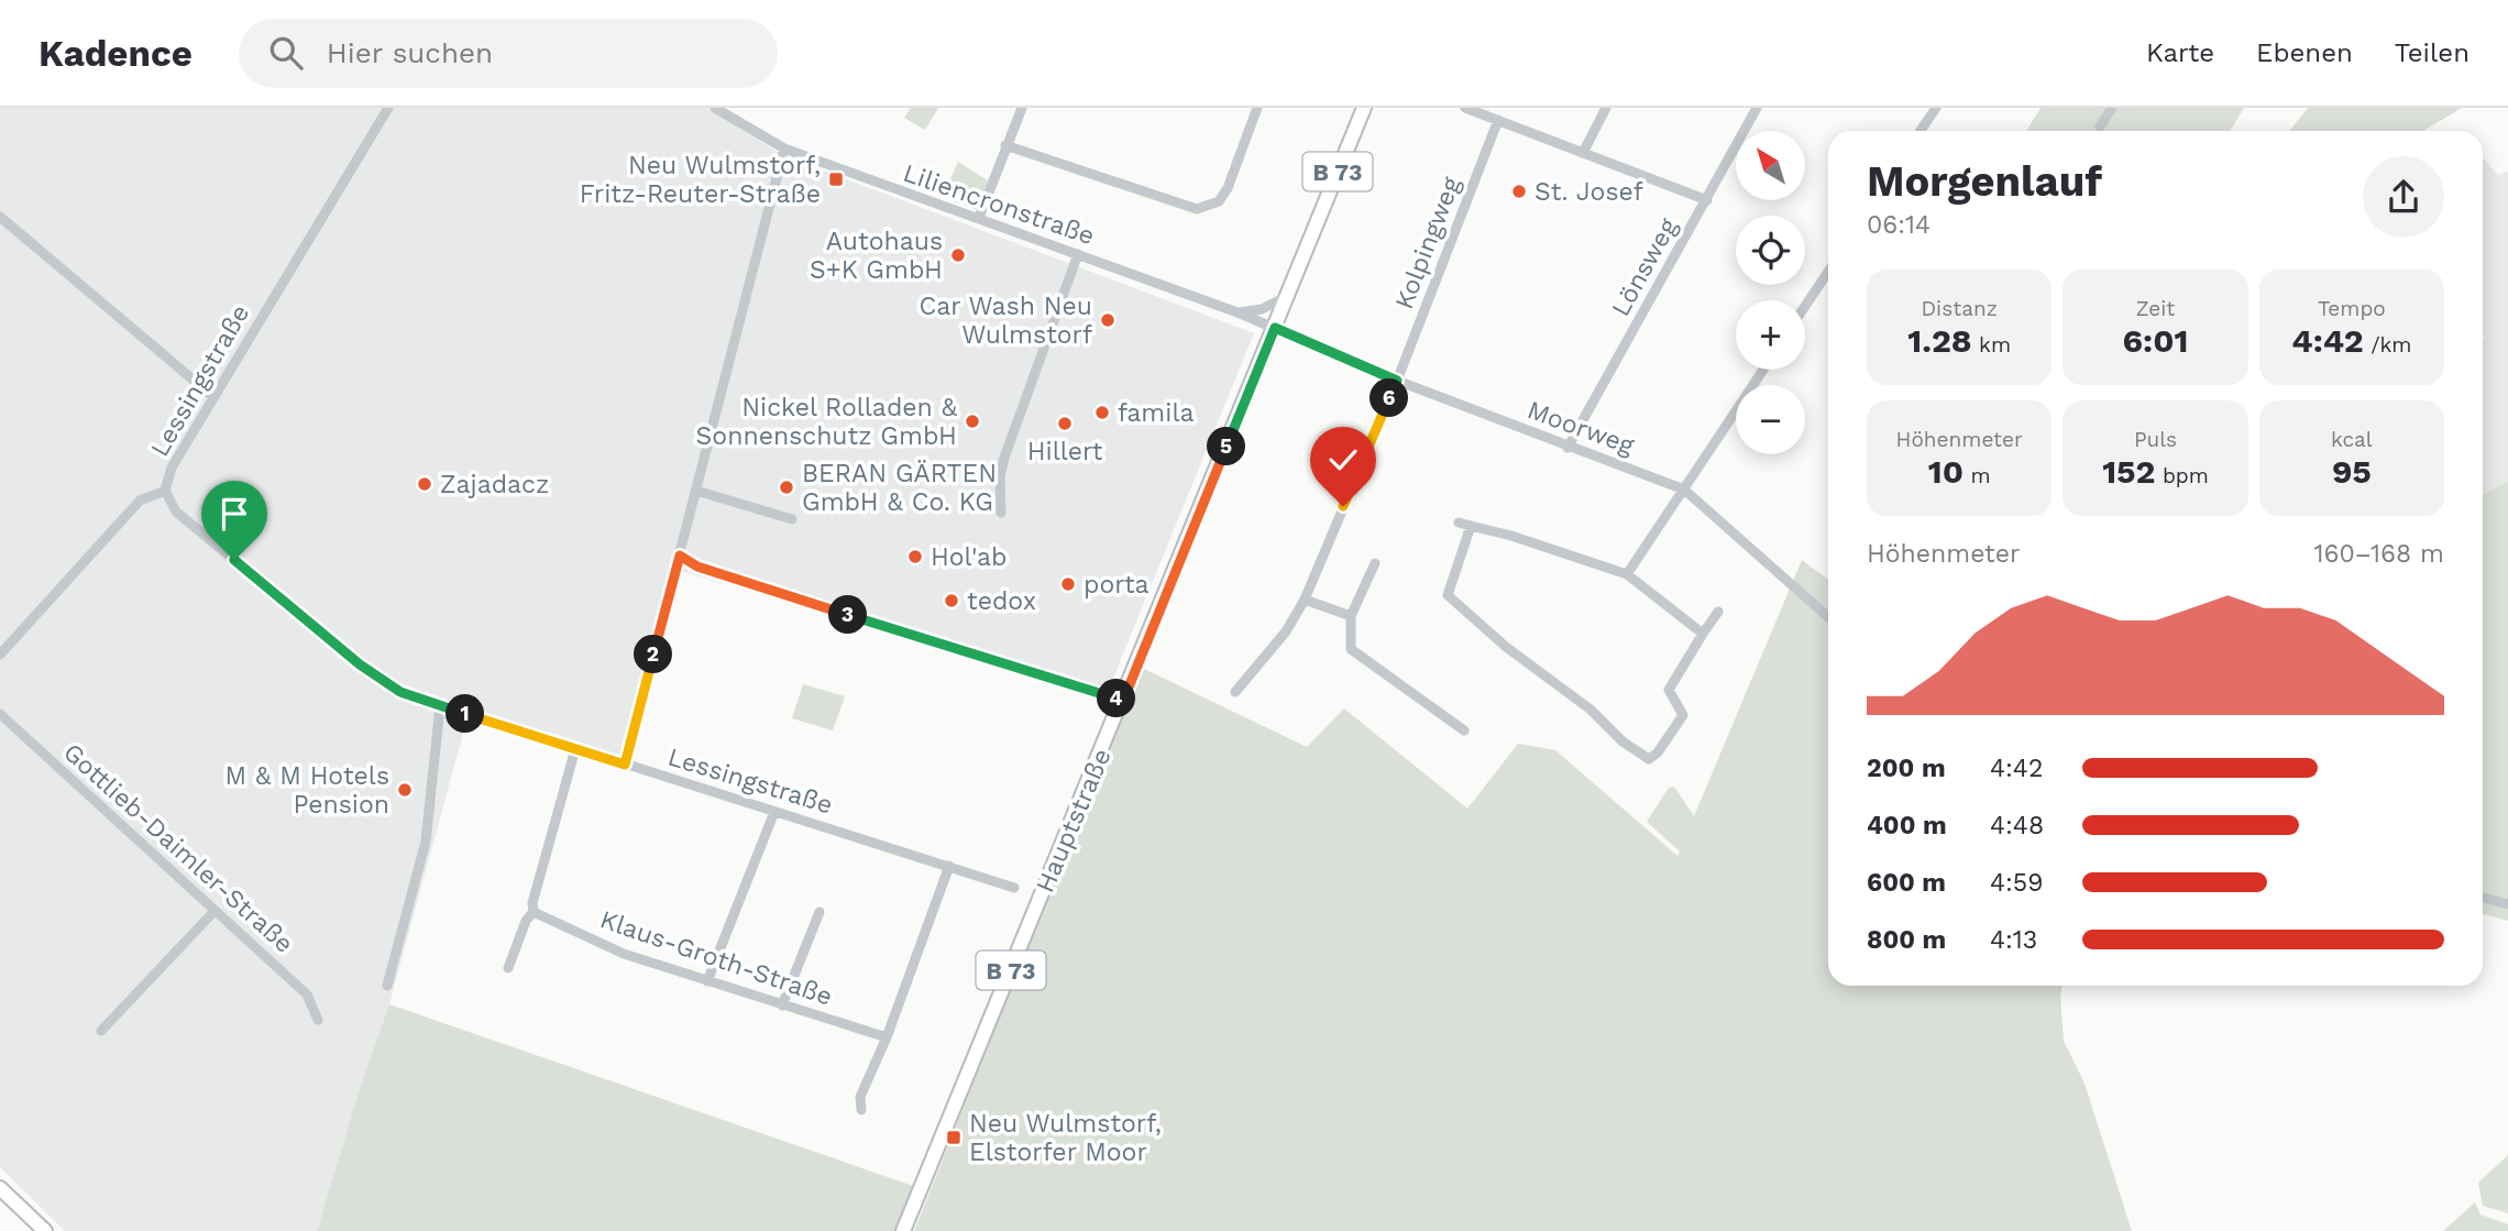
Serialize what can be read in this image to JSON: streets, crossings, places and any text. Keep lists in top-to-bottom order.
{
  "streets": {
    "main road": ["B 73", "Hauptstraße"],
    "street": [
      "Liliencronstraße",
      "Kolpingweg",
      "Lönsweg",
      "Lessingstraße",
      "Moorweg",
      "Gottlieb-Daimler-Straße",
      "Klaus-Groth-Straße"
    ]
  },
  "crossings": [
    ["Liliencronstraße", "Moorweg"],
    ["Liliencronstraße", "Hauptstraße"],
    ["Kolpingweg", "Moorweg"],
    ["Lönsweg", "Moorweg"],
    ["Moorweg", "Hauptstraße"]
  ],
  "places": {
    "transit": ["Neu Wulmstorf, Fritz-Reuter-Straße", "Neu Wulmstorf, Elstorfer Moor"],
    "other": [
      "St. Josef",
      "Autohaus S+K GmbH",
      "Car Wash Neu Wulmstorf",
      "famila",
      "Nickel Rolladen & Sonnenschutz GmbH",
      "Hillert",
      "Zajadacz",
      "BERAN GÄRTEN GmbH & Co. KG",
      "Hol'ab",
      "porta",
      "tedox",
      "M & M Hotels Pension"
    ]
  },
  "north": "top left",
  "page": {
    "header": "Kadence",
    "search": "Hier suchen",
    "nav": ["Karte", "Ebenen", "Teilen"],
    "map_buttons": ["+", "−"],
    "heading": ["Morgenlauf", "06:14"],
    "stats": [
      ["Distanz", "1.28 km"],
      ["Zeit", "6:01"],
      ["Tempo", "4:42 /km"],
      ["Höhenmeter", "10 m"],
      ["Puls", "152 bpm"],
      ["kcal", "95"]
    ],
    "pins": [
      "6",
      "5",
      "3",
      "2",
      "4",
      "1"
    ],
    "chart": ["Höhenmeter", "160–168 m"],
    "list": [
      {
        "name": "200 m",
        "note": "4:42"
      },
      {
        "name": "400 m",
        "note": "4:48"
      },
      {
        "name": "600 m",
        "note": "4:59"
      },
      {
        "name": "800 m",
        "note": "4:13"
      }
    ]
  }
}
